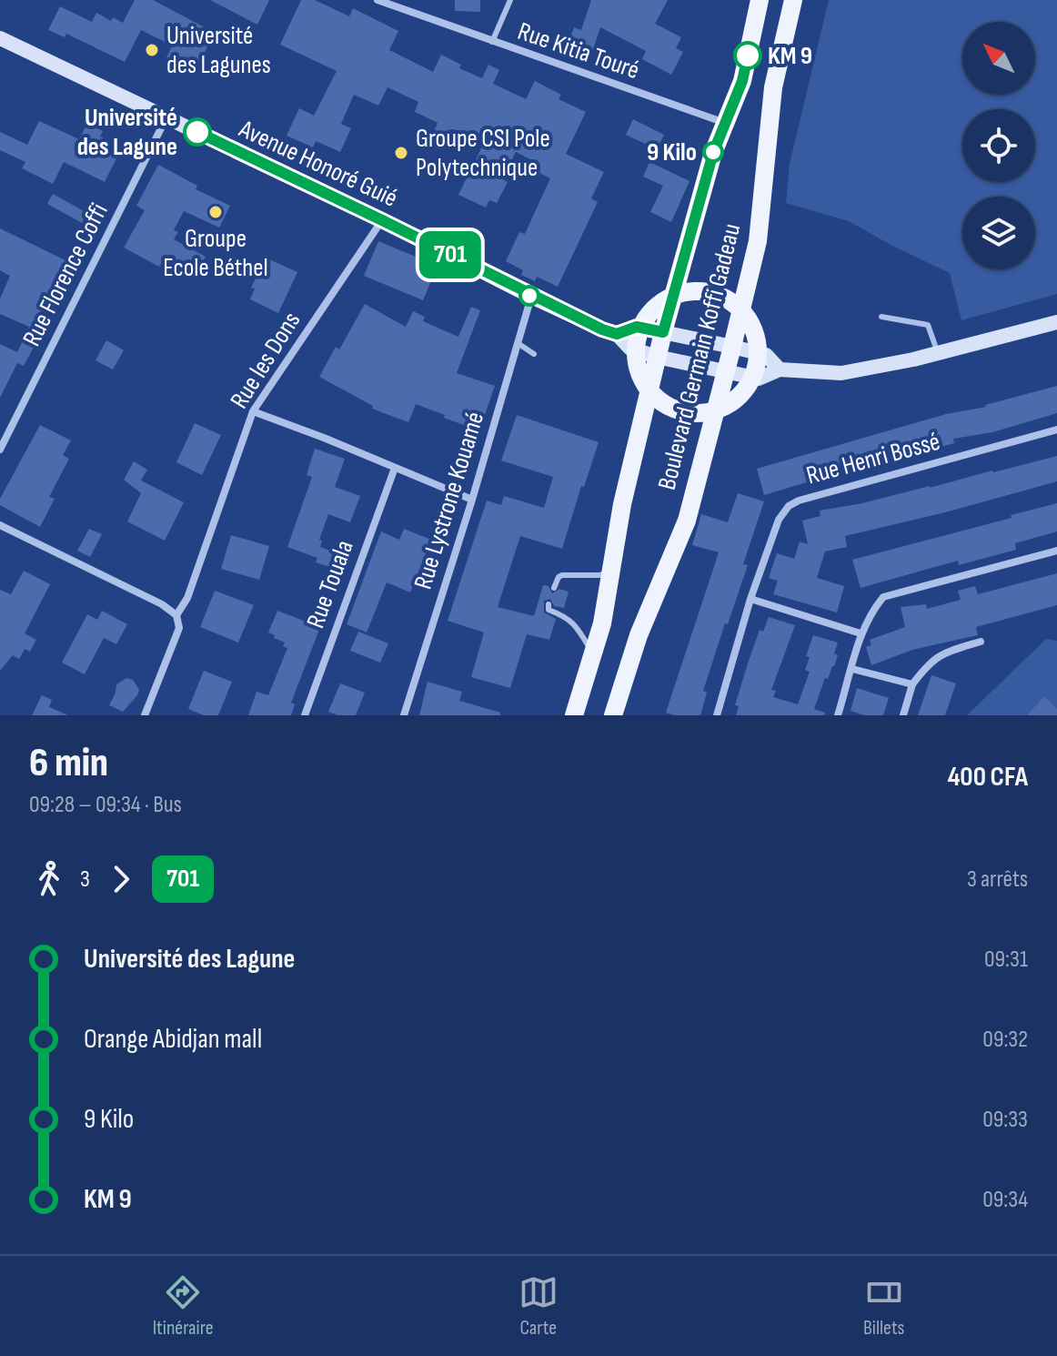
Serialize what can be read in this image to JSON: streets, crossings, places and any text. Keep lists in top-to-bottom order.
{
  "streets": {
    "main road": ["Boulevard Germain Koffi Gadeau"],
    "street": [
      "Rue Kitia Touré",
      "Avenue Honoré Guié",
      "Rue Florence Coffi",
      "Rue les Dons",
      "Rue Henri Bossé",
      "Rue Lystrone Kouamé",
      "Rue Touala"
    ]
  },
  "crossings": [
    ["Rue Kitia Touré", "Boulevard Germain Koffi Gadeau"],
    ["Avenue Honoré Guié", "Rue Florence Coffi"],
    ["Avenue Honoré Guié", "Boulevard Germain Koffi Gadeau"],
    ["Avenue Honoré Guié", "Rue les Dons"],
    ["Avenue Honoré Guié", "Rue Lystrone Kouamé"]
  ],
  "places": [
    "Université des Lagunes",
    "KM 9",
    "Université des Lagune",
    "9 Kilo",
    "Groupe CSI Pole Polytechnique",
    "Groupe Ecole Béthel"
  ],
  "lines": ["bus line 701"],
  "north": "top left",
  "page": {
    "on_map": "701",
    "heading": ["6 min", "09:28 – 09:34 · Bus", "400 CFA"],
    "legs": ["3", "701", "3 arrêts"],
    "list": [
      {
        "name": "Université des Lagune",
        "value": "09:31"
      },
      {
        "name": "Orange Abidjan mall",
        "value": "09:32"
      },
      {
        "name": "9 Kilo",
        "value": "09:33"
      },
      {
        "name": "KM 9",
        "value": "09:34"
      }
    ],
    "tabs": ["Itinéraire", "Carte", "Billets"]
  }
}
